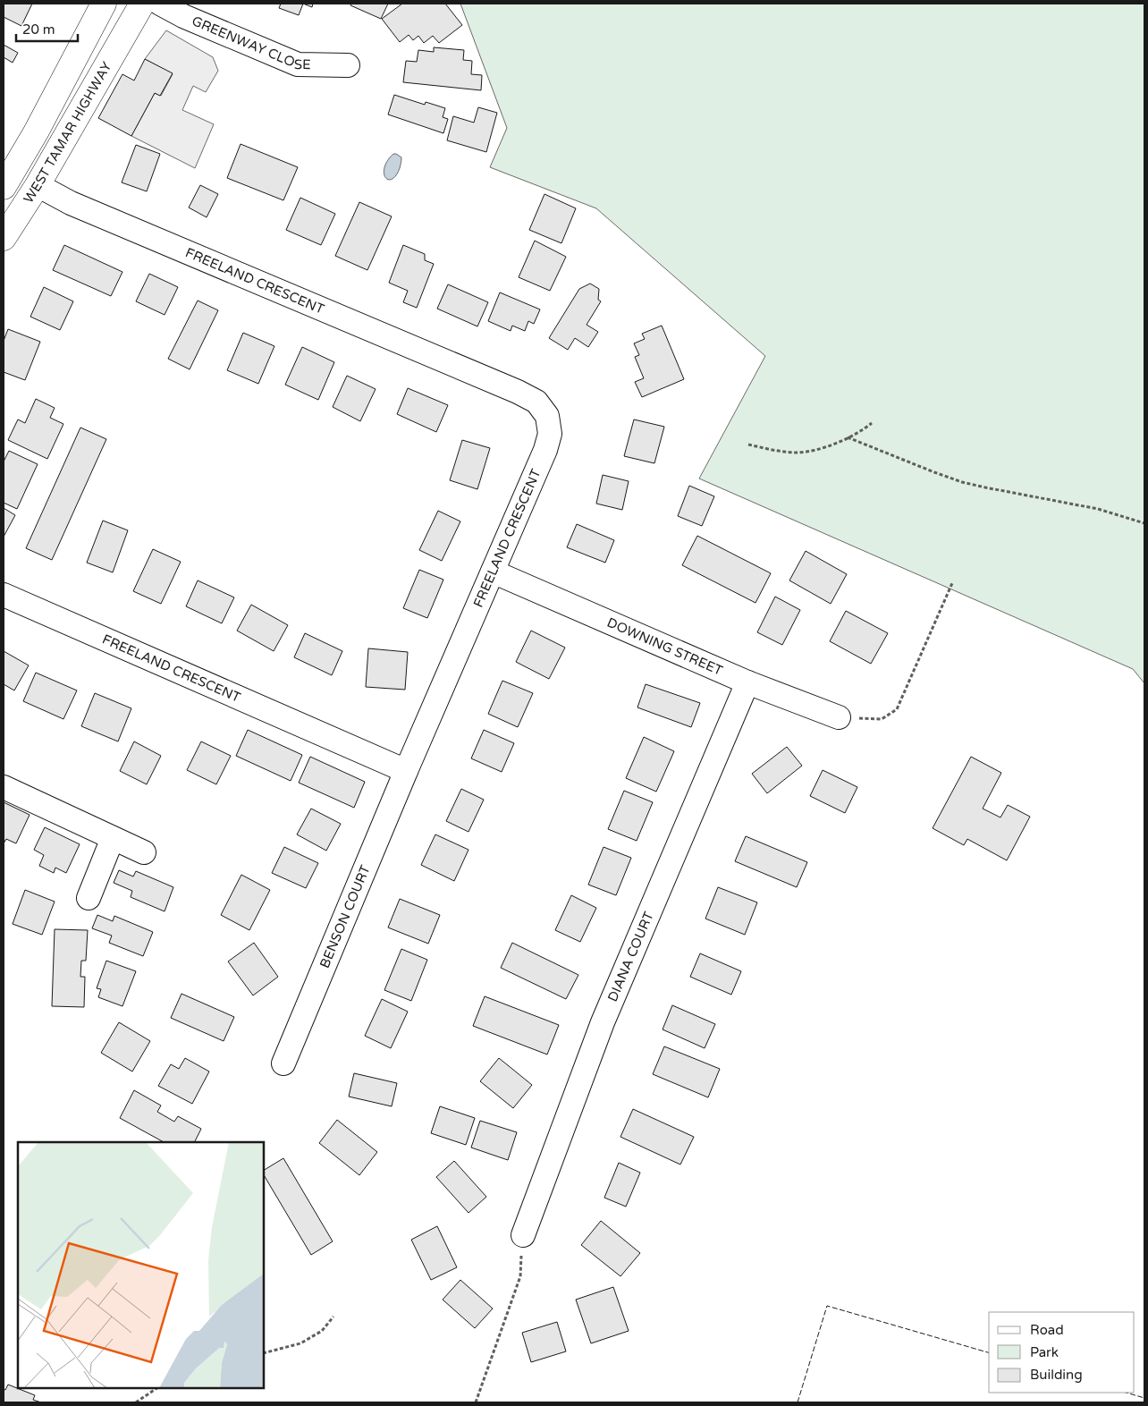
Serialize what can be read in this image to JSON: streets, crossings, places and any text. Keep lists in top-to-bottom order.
{
  "streets": {
    "highway": ["WEST TAMAR HIGHWAY"],
    "street": [
      "GREENWAY CLOSE",
      "FREELAND CRESCENT",
      "DOWNING STREET",
      "BENSON COURT",
      "DIANA COURT"
    ]
  },
  "crossings": [
    ["WEST TAMAR HIGHWAY", "FREELAND CRESCENT"],
    ["FREELAND CRESCENT", "DOWNING STREET"],
    ["FREELAND CRESCENT", "BENSON COURT"],
    ["DOWNING STREET", "DIANA COURT"]
  ],
  "legend": ["Road", "Park", "Building"],
  "scale_bar": "20 m"
}
